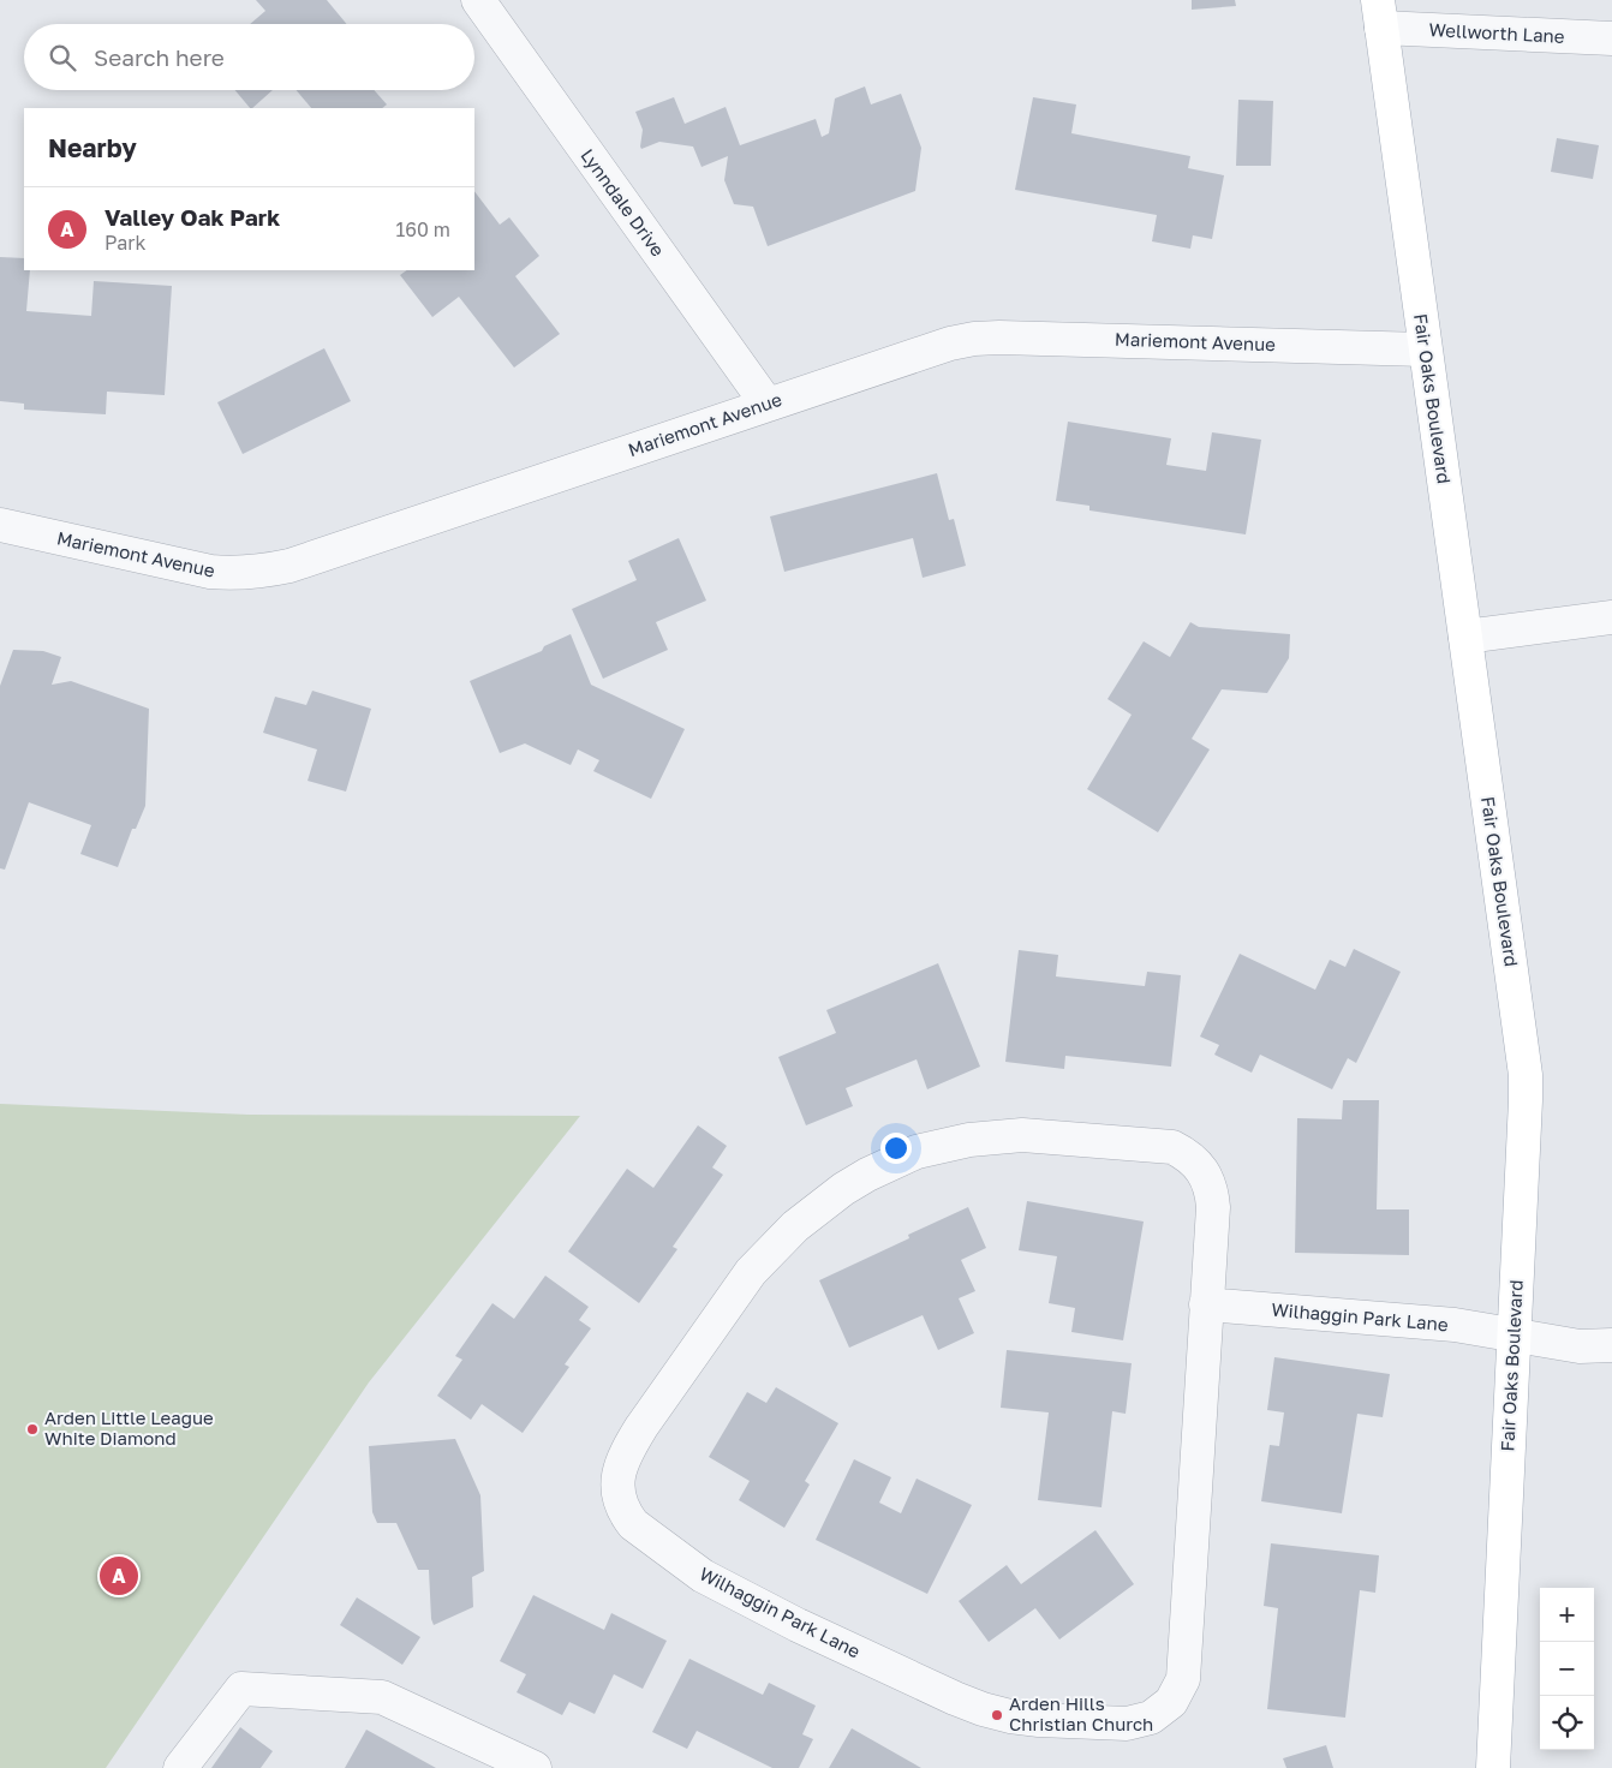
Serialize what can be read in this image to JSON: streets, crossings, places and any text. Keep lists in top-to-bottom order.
{
  "streets": {
    "main road": ["Fair Oaks Boulevard"],
    "street": [
      "Wellworth Lane",
      "Lynndale Drive",
      "Mariemont Avenue",
      "Wilhaggin Park Lane"
    ]
  },
  "crossings": [
    ["Wellworth Lane", "Fair Oaks Boulevard"],
    ["Lynndale Drive", "Mariemont Avenue"],
    ["Mariemont Avenue", "Fair Oaks Boulevard"],
    ["Fair Oaks Boulevard", "Wilhaggin Park Lane"]
  ],
  "places": ["Arden Little League White Diamond", "Arden Hills Christian Church"],
  "page": {
    "search": "Search here",
    "heading": "Nearby",
    "list": [
      {
        "mark": "A",
        "name": "Valley Oak Park",
        "note": "Park",
        "value": "160 m"
      }
    ],
    "pins": "A",
    "map_buttons": ["+", "−"]
  }
}
